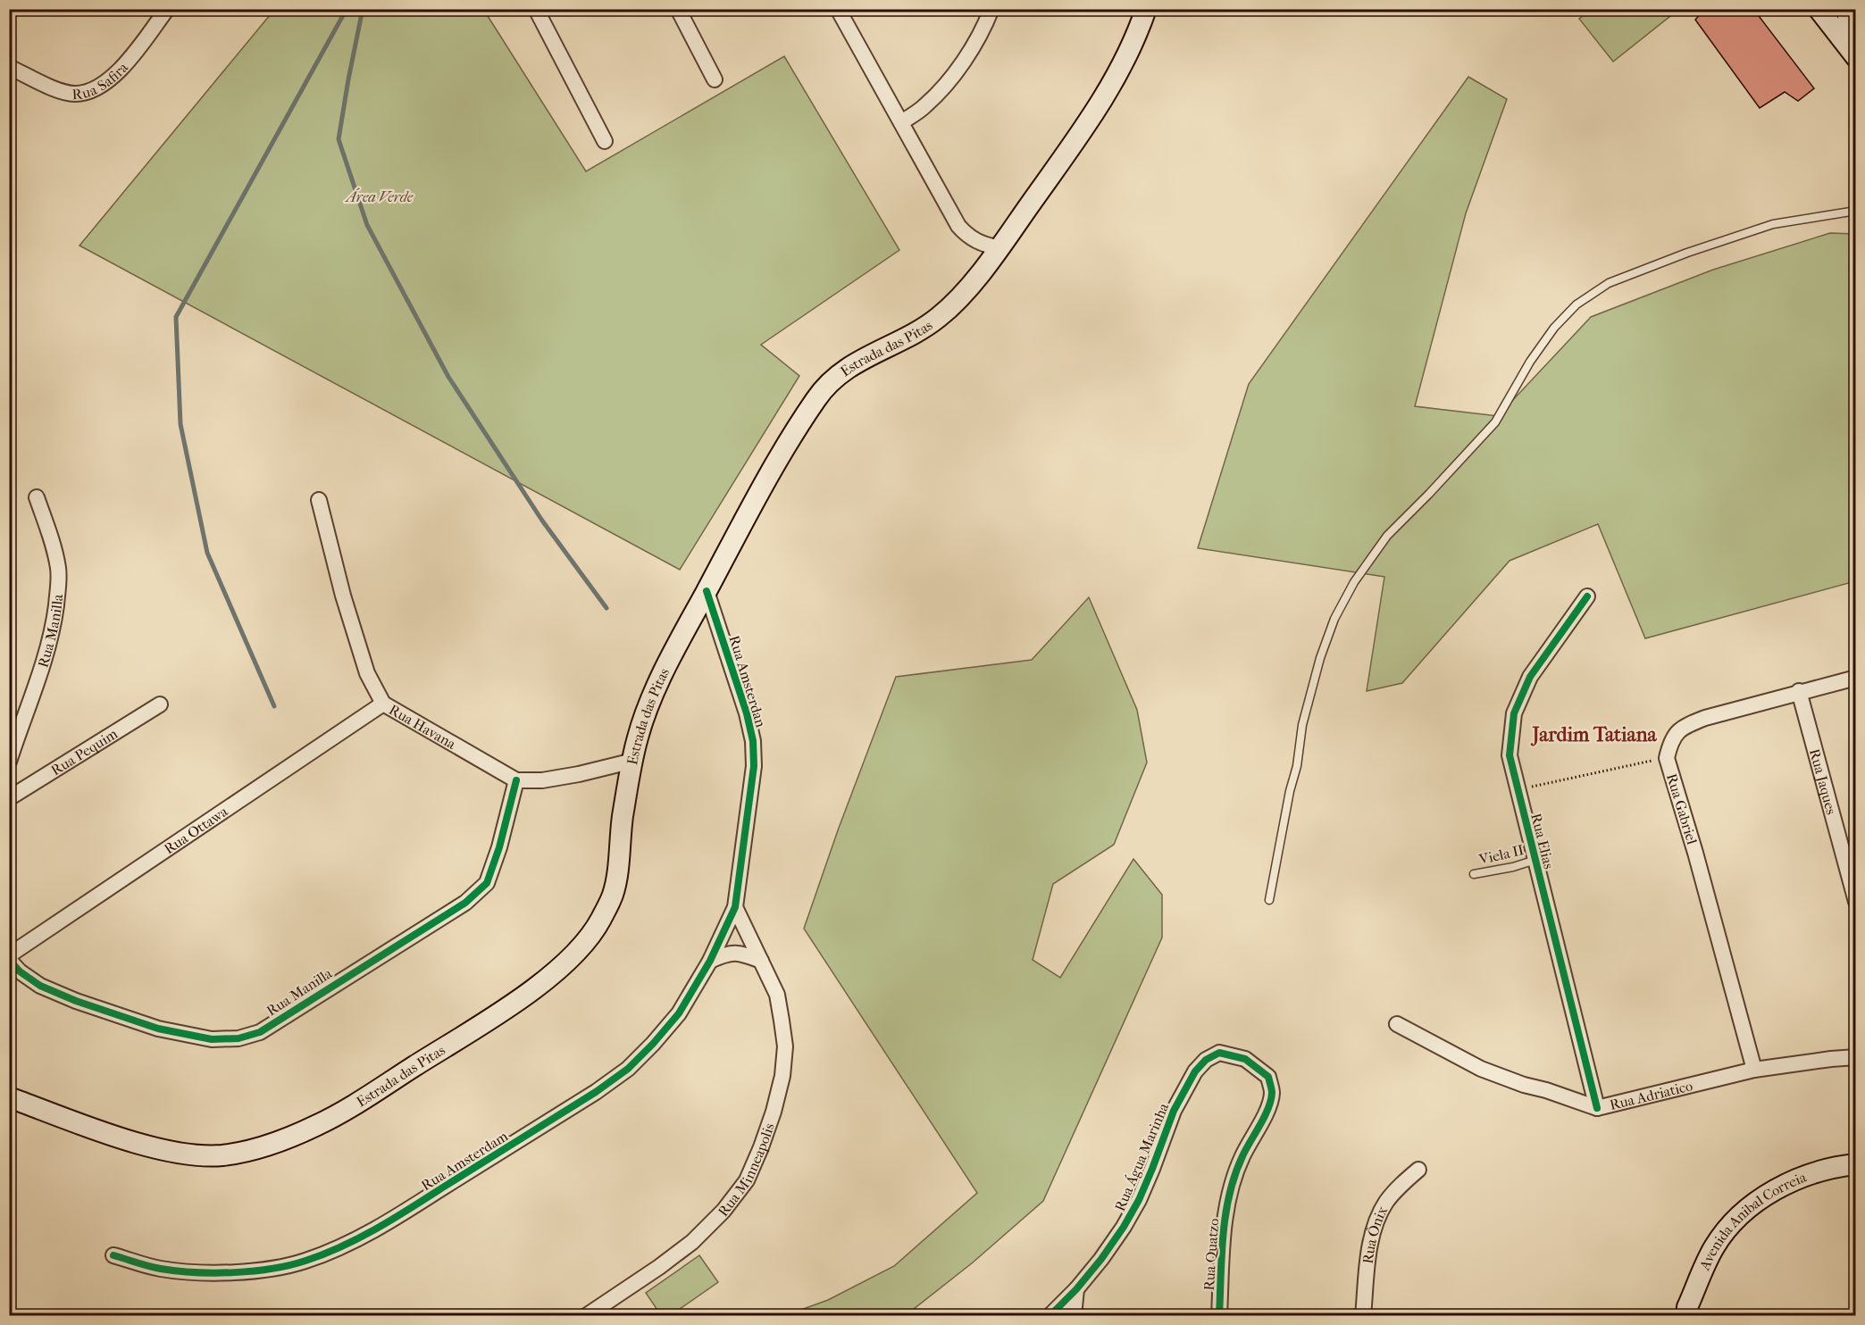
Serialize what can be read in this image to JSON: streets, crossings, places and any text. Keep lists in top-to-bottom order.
{
  "streets": {
    "main road": ["Estrada das Pitas", "Avenida Anibal Correia"],
    "street": [
      "Rua Safira",
      "Rua Manilla",
      "Rua Amsterdan",
      "Rua Havana",
      "Rua Pequim",
      "Rua Jaques",
      "Rua Gabriel",
      "Rua Ottawa",
      "Rua Elias",
      "Rua Adriatico",
      "Rua Água Marinha",
      "Rua Amsterdam",
      "Rua Minneapolis",
      "Rua Ônix",
      "Rua Quatzo"
    ],
    "lane": ["Viela II"]
  },
  "crossings": [
    ["Estrada das Pitas", "Rua Amsterdan"],
    ["Rua Manilla", "Rua Havana"],
    ["Rua Amsterdan", "Rua Amsterdam"],
    ["Rua Amsterdan", "Rua Minneapolis"],
    ["Rua Havana", "Rua Ottawa"],
    ["Rua Jaques", "Rua Gabriel"],
    ["Rua Gabriel", "Rua Adriatico"],
    ["Rua Elias", "Viela II"],
    ["Rua Elias", "Rua Adriatico"],
    ["Rua Água Marinha", "Rua Quatzo"],
    ["Rua Amsterdam", "Rua Minneapolis"]
  ],
  "districts": ["Jardim Tatiana"],
  "parks": ["Área Verde"]
}
